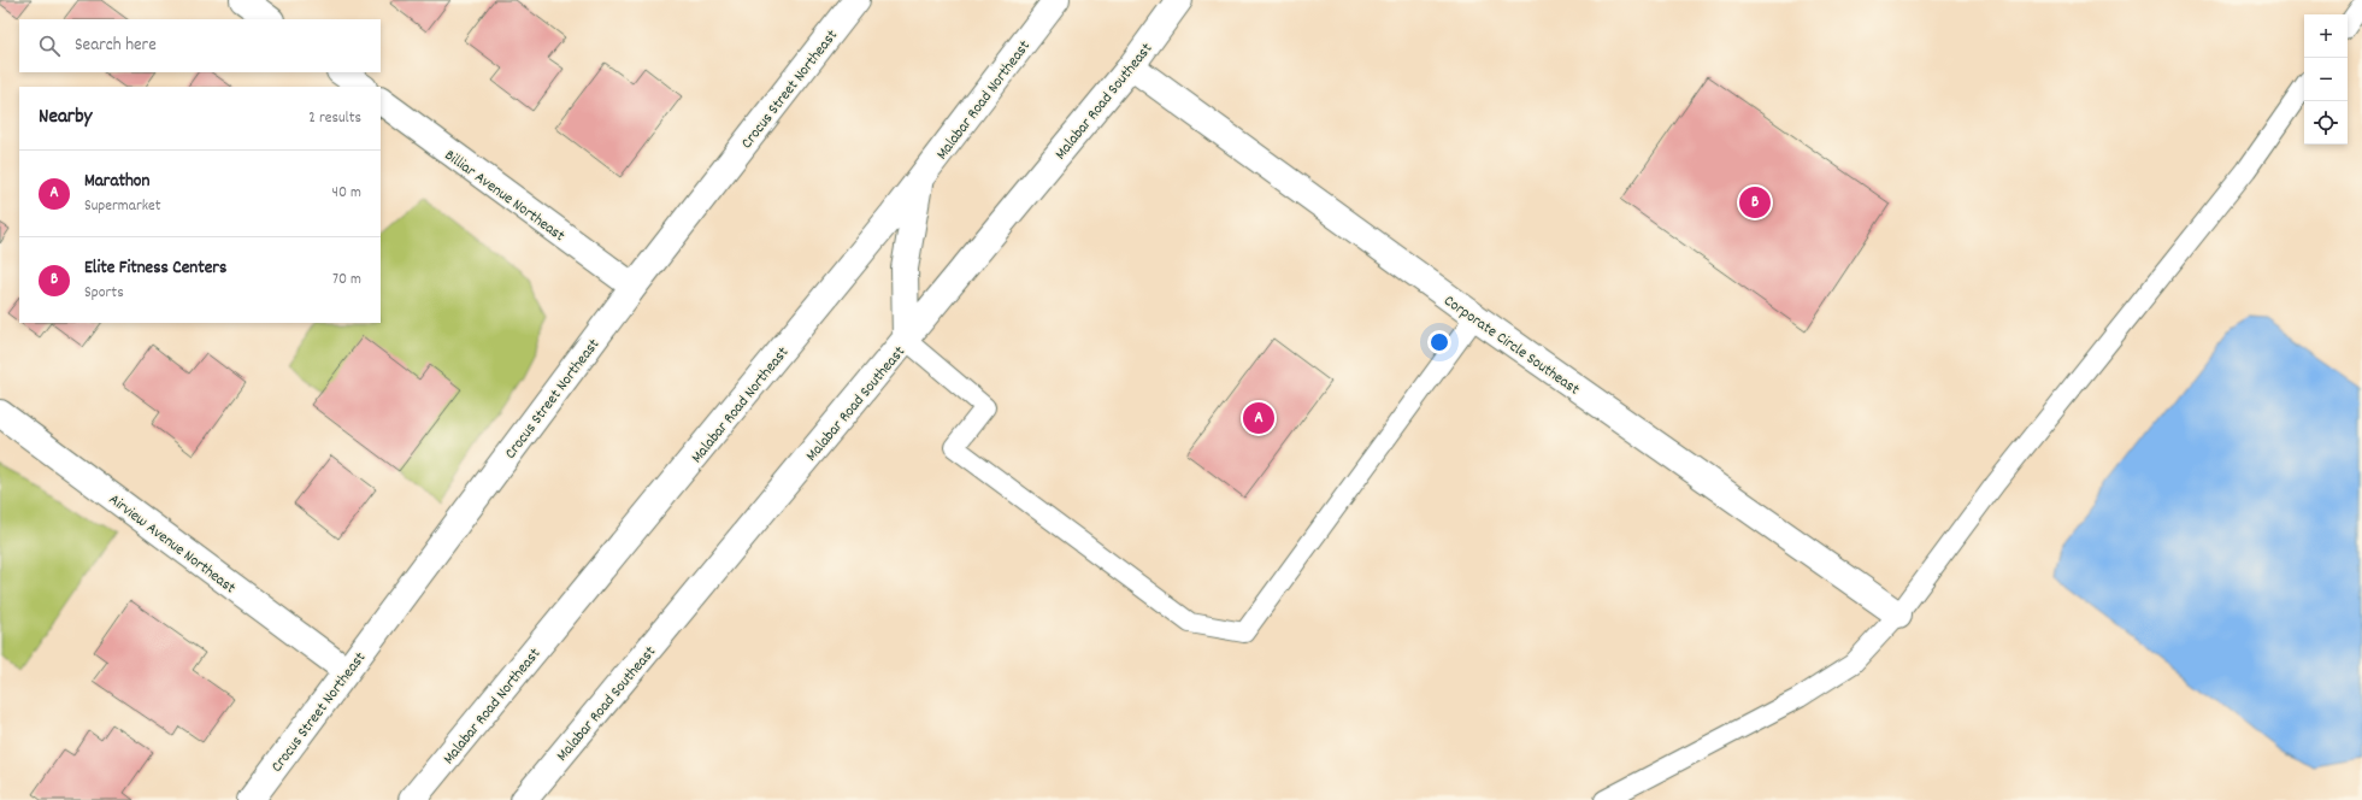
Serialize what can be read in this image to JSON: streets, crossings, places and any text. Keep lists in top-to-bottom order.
{
  "streets": {
    "street": [
      "Crocus Street Northeast",
      "Malabar Road Northeast",
      "Malabar Road Southeast",
      "Billiar Avenue Northeast",
      "Corporate Circle Southeast",
      "Airview Avenue Northeast"
    ]
  },
  "crossings": [
    ["Crocus Street Northeast", "Billiar Avenue Northeast"],
    ["Crocus Street Northeast", "Airview Avenue Northeast"],
    ["Malabar Road Southeast", "Corporate Circle Southeast"]
  ],
  "page": {
    "map_buttons": ["+", "−"],
    "search": "Search here",
    "heading": ["Nearby", "2 results"],
    "list": [
      {
        "mark": "A",
        "name": "Marathon",
        "note": "Supermarket",
        "value": "40 m"
      },
      {
        "mark": "B",
        "name": "Elite Fitness Centers",
        "note": "Sports",
        "value": "70 m"
      }
    ],
    "pins": ["B", "A"]
  }
}
